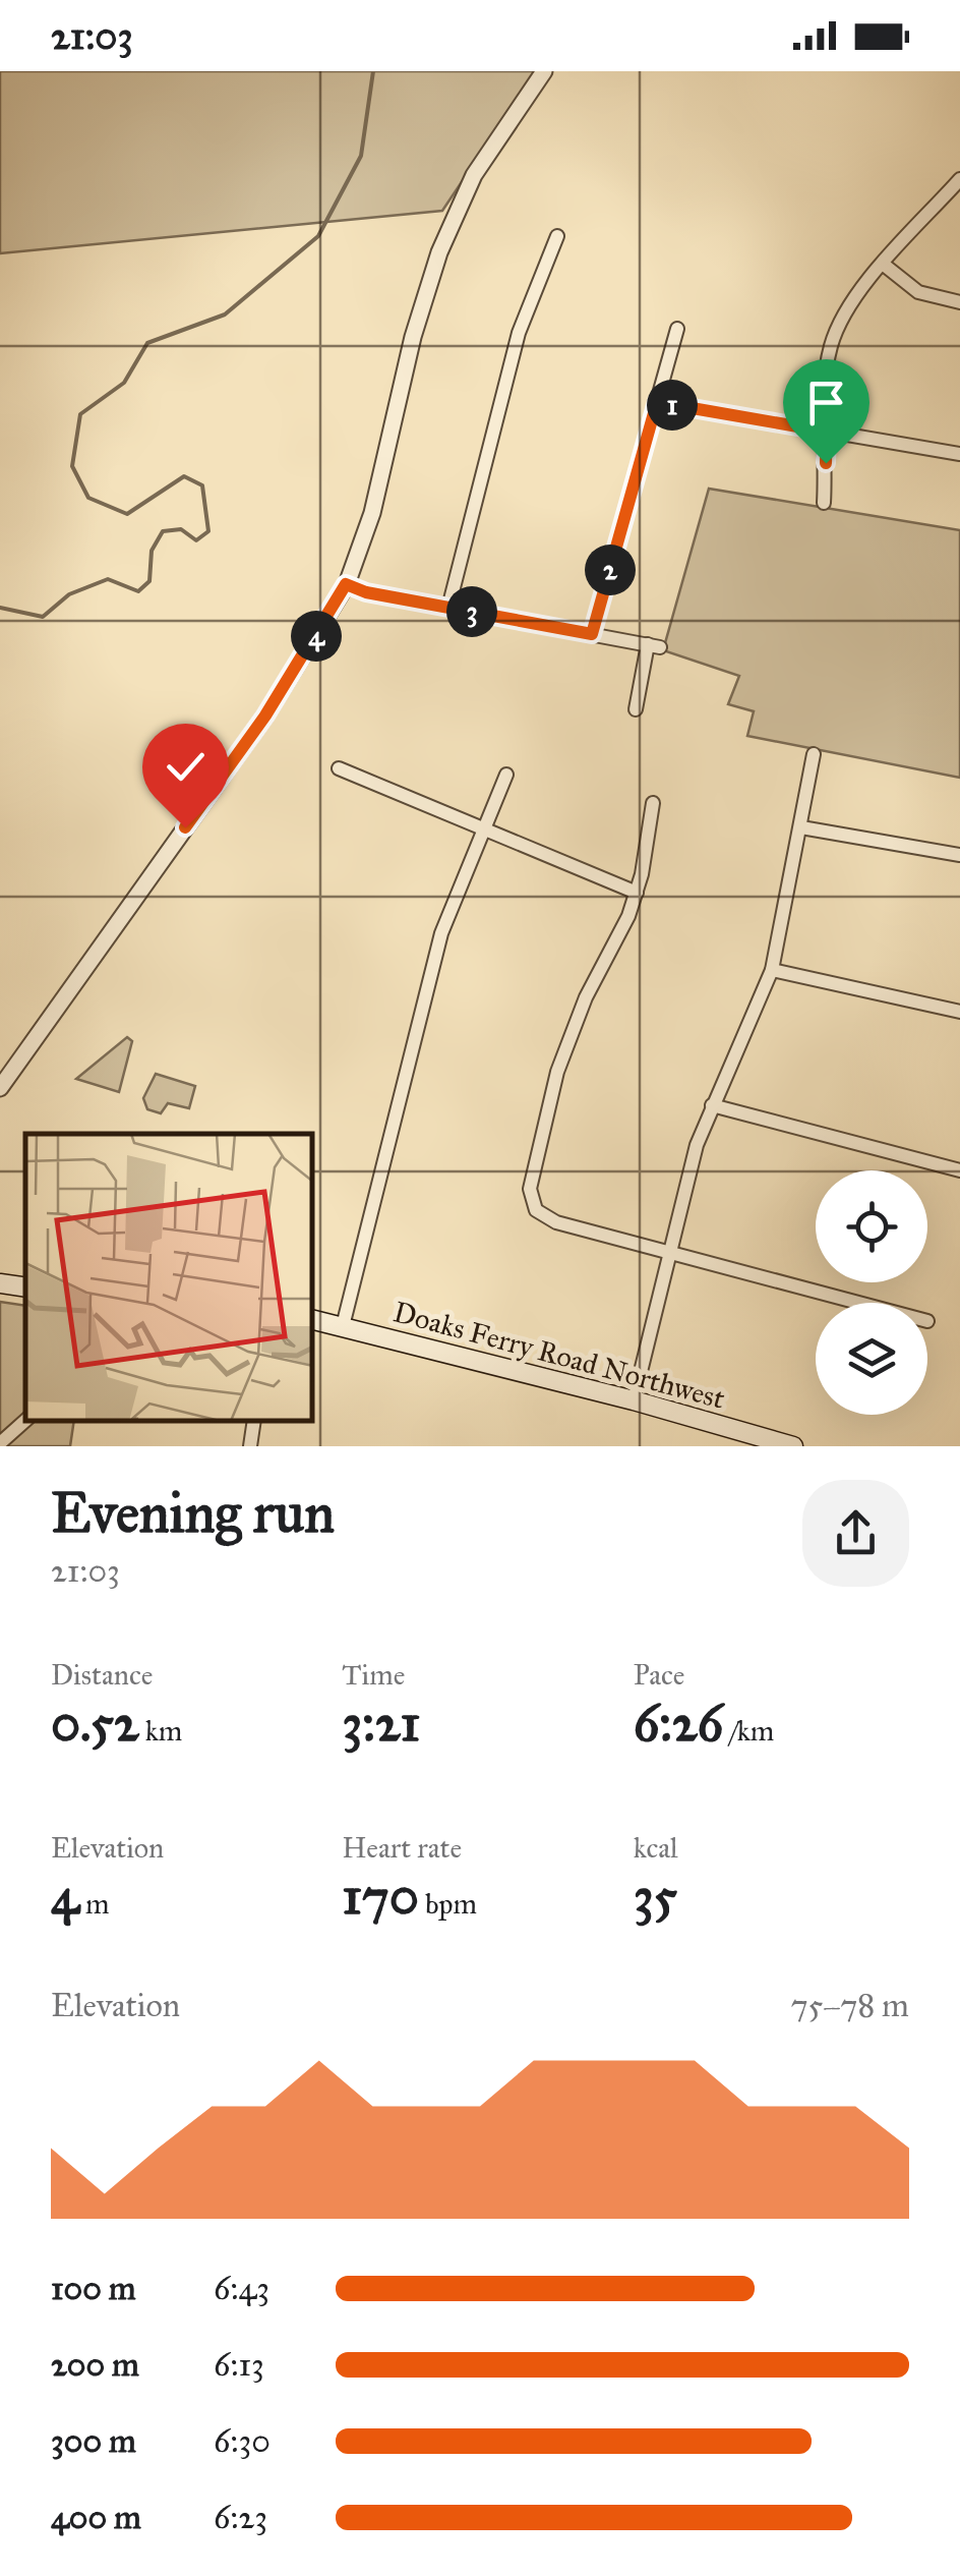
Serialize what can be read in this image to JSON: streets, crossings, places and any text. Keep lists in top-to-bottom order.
{
  "streets": {
    "main road": ["Doaks Ferry Road Northwest"]
  },
  "page": {
    "status": "21:03",
    "pins": [
      "1",
      "2",
      "3",
      "4"
    ],
    "heading": ["Evening run", "21:03"],
    "stats": [
      ["Distance", "0.52 km"],
      ["Time", "3:21"],
      ["Pace", "6:26 /km"],
      ["Elevation", "4 m"],
      ["Heart rate", "170 bpm"],
      ["kcal", "35"]
    ],
    "chart": ["Elevation", "75–78 m"],
    "list": [
      {
        "name": "100 m",
        "note": "6:43"
      },
      {
        "name": "200 m",
        "note": "6:13"
      },
      {
        "name": "300 m",
        "note": "6:30"
      },
      {
        "name": "400 m",
        "note": "6:23"
      }
    ]
  }
}
